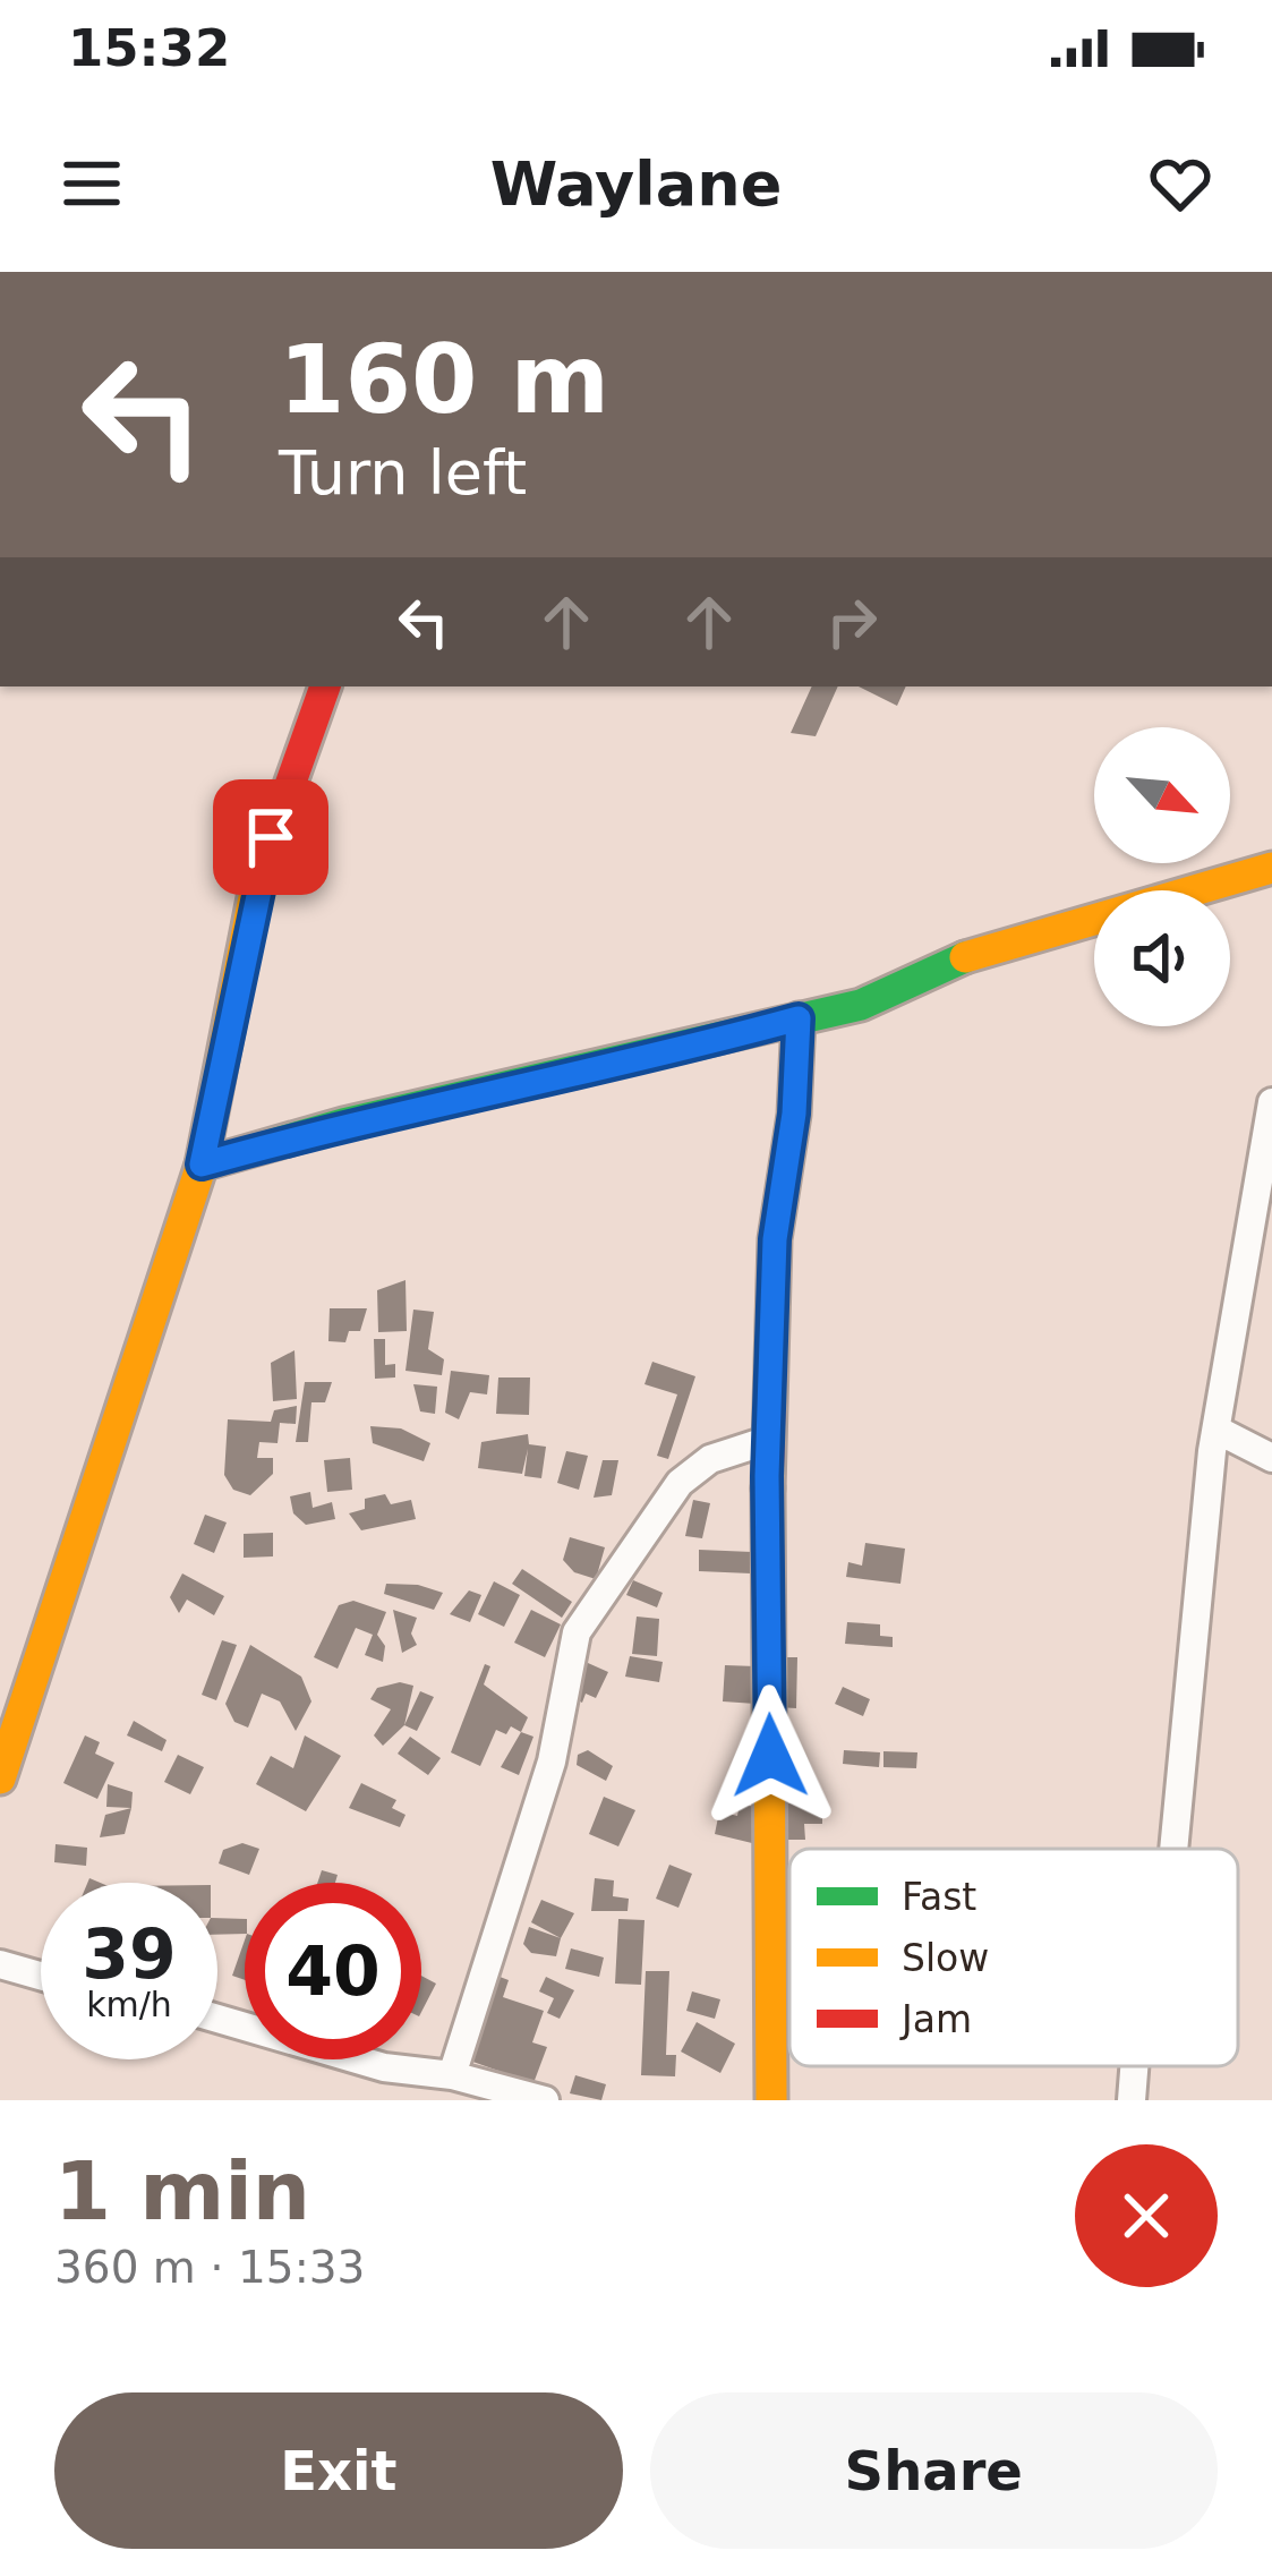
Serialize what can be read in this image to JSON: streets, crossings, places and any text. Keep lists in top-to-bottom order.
{
  "legend": ["Fast", "Slow", "Jam"],
  "north": "bottom right",
  "page": {
    "status": "15:32",
    "header": "Waylane",
    "turn": ["160 m", "Turn left"],
    "speed": "39 km/h",
    "limit": "40",
    "heading": ["1 min", "360 m · 15:33"],
    "buttons": ["Exit", "Share"]
  }
}
